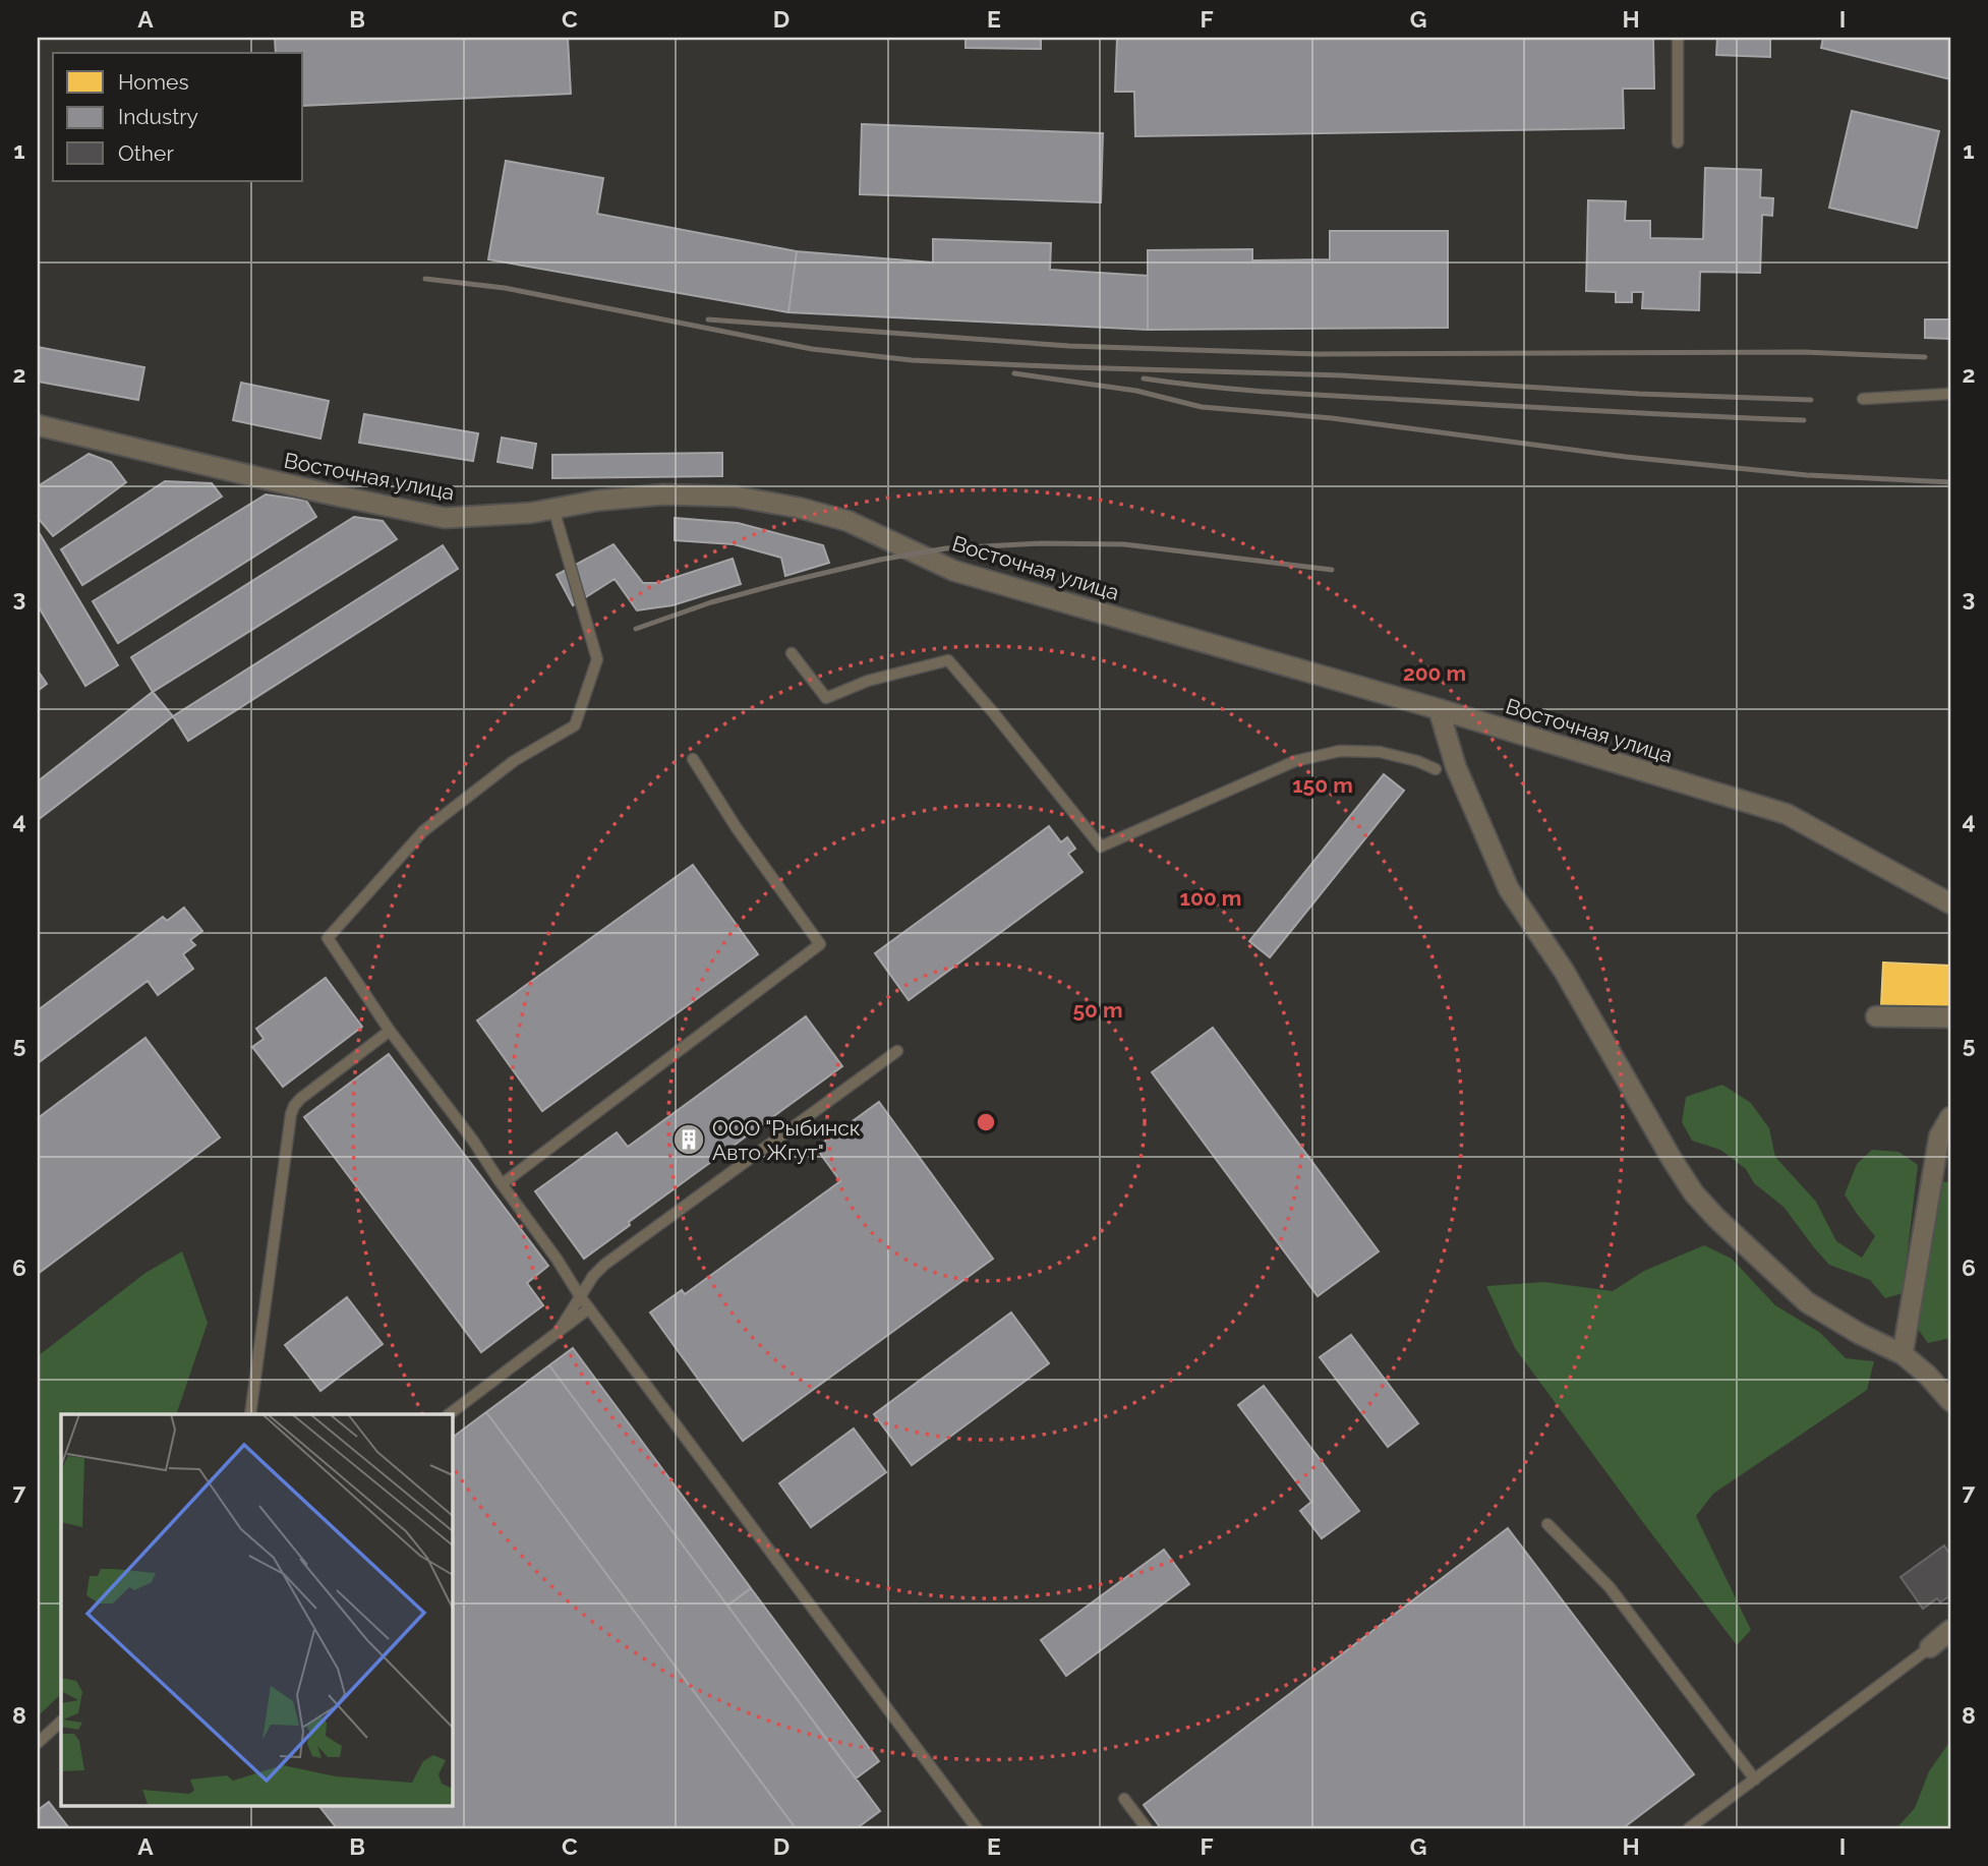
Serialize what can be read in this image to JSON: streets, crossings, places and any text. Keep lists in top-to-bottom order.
{
  "streets": {
    "street": ["Восточная улица"]
  },
  "places": {
    "building": ["ООО \"Рыбинск Авто Жгут\""]
  },
  "legend": ["Homes", "Industry", "Other"],
  "grid": {
    "columns": [
      "A",
      "B",
      "C",
      "D",
      "E",
      "F",
      "G",
      "H",
      "I"
    ],
    "rows": [
      "1",
      "2",
      "3",
      "4",
      "5",
      "6",
      "7",
      "8"
    ]
  },
  "rings": [
    "200 m",
    "150 m",
    "100 m",
    "50 m"
  ]
}
